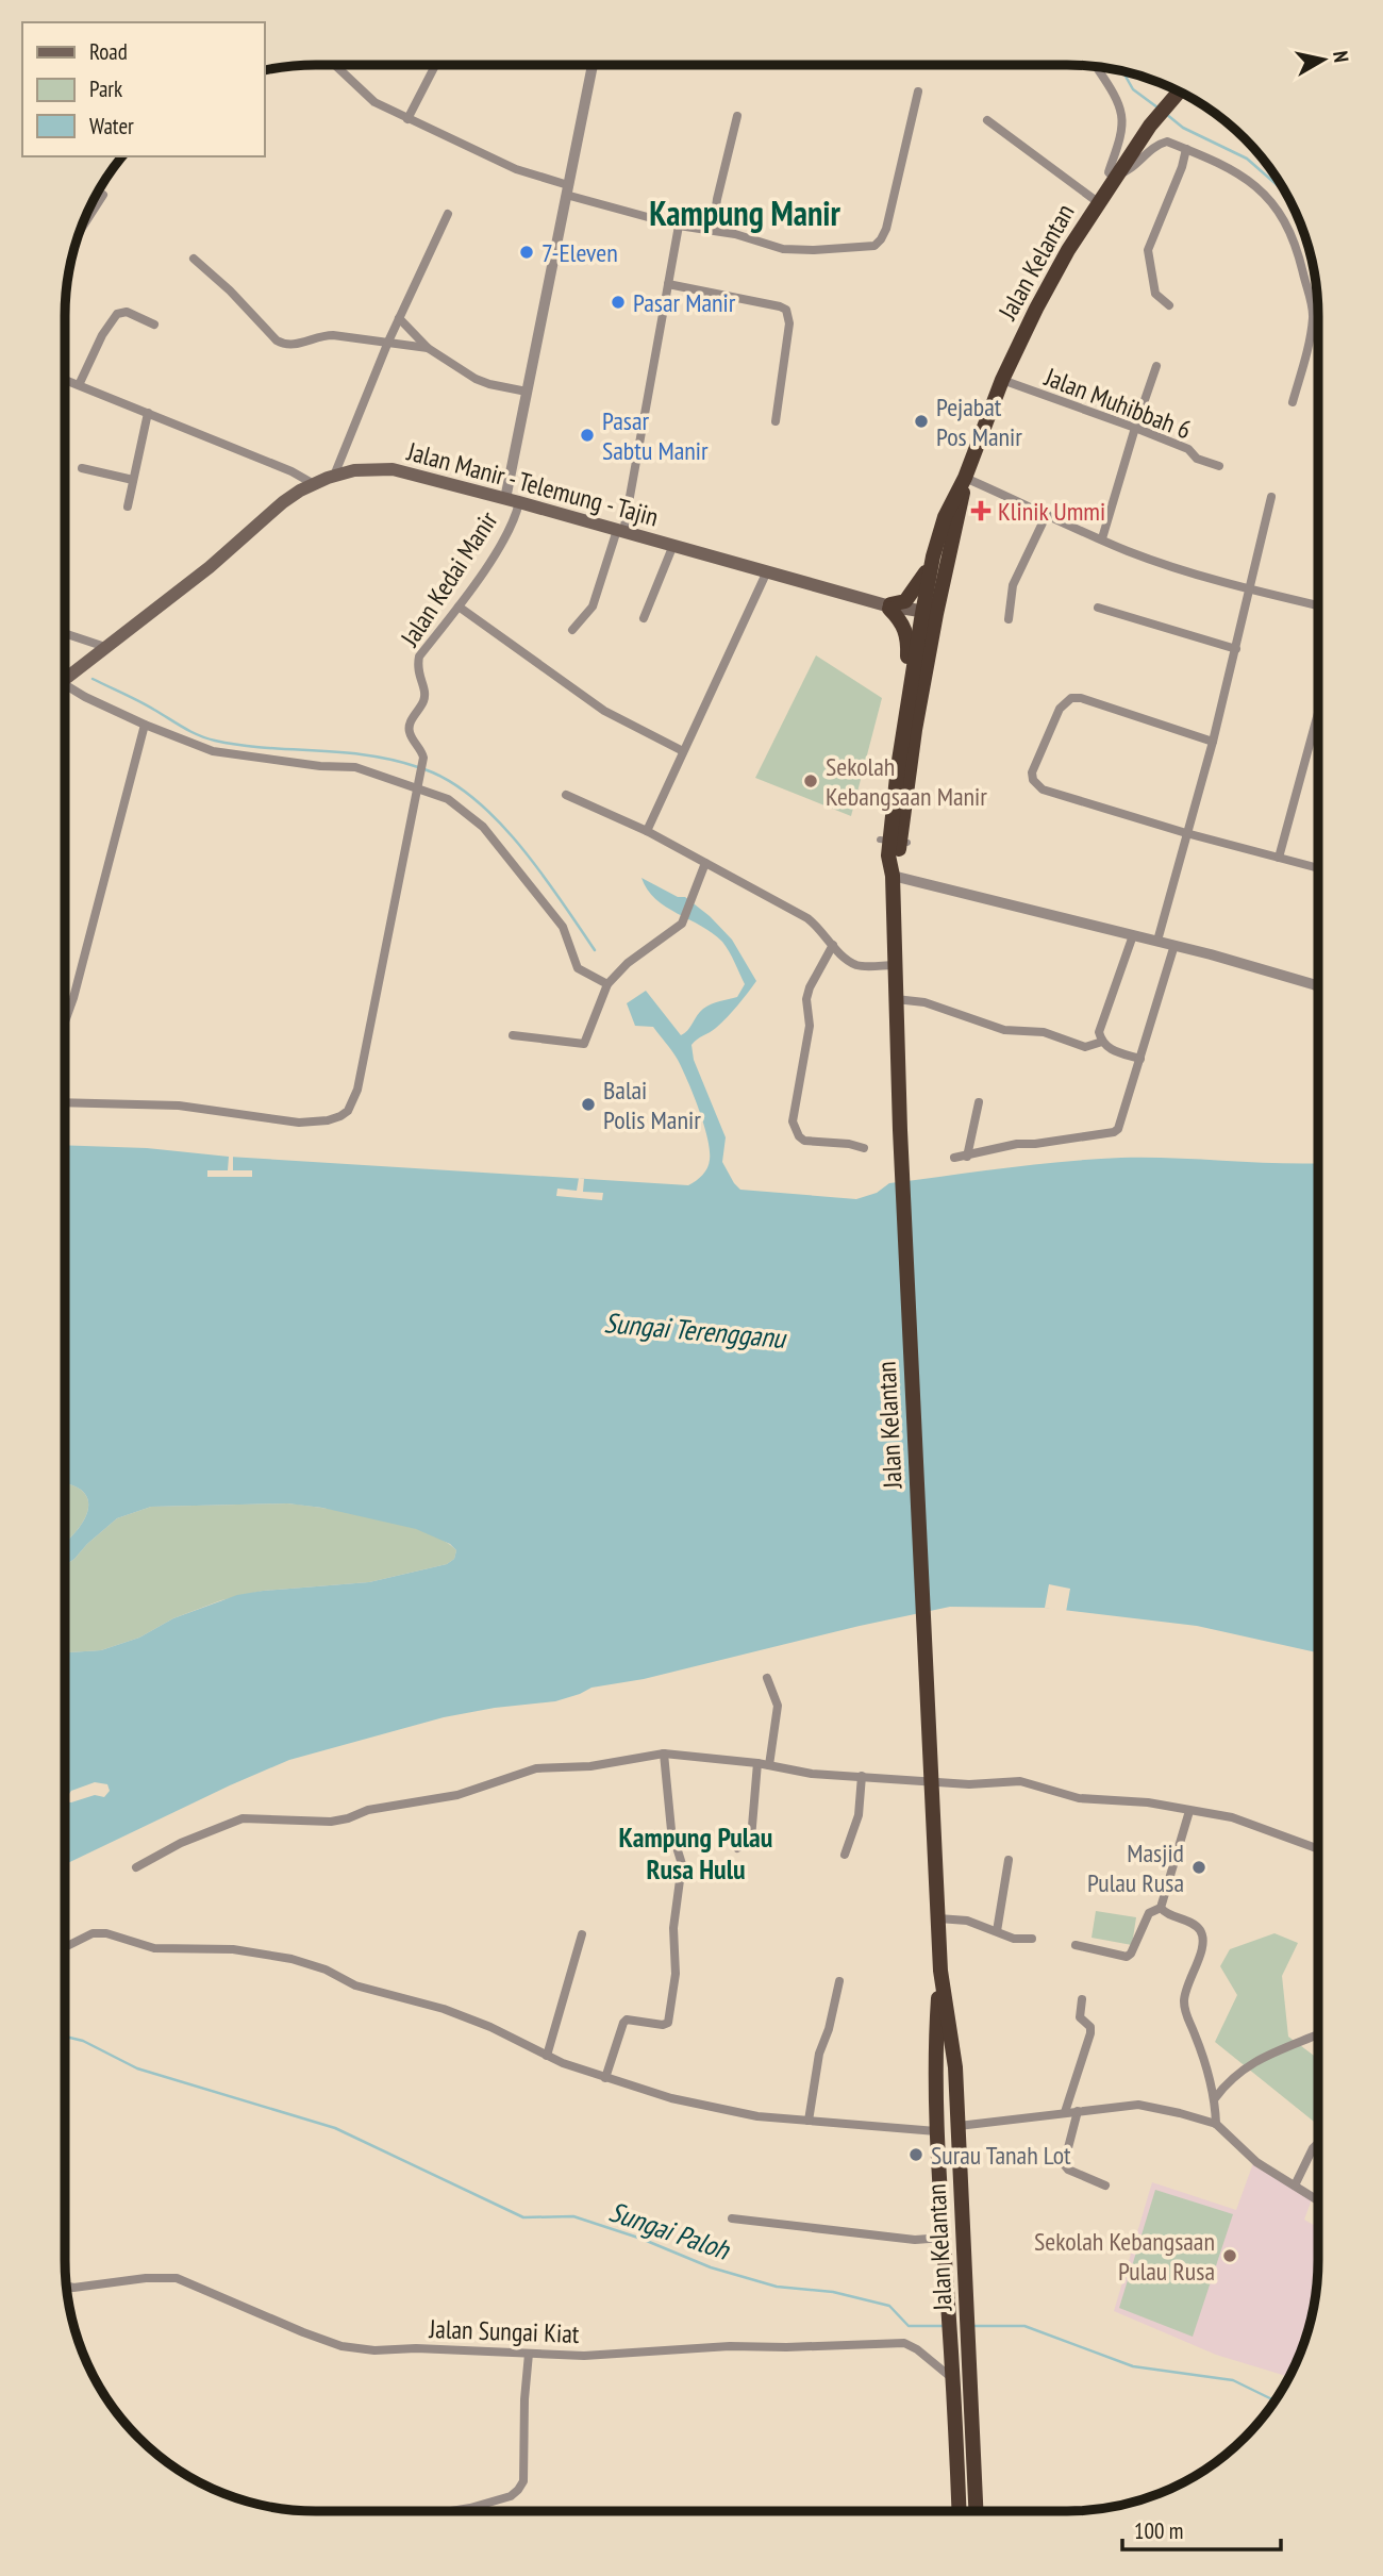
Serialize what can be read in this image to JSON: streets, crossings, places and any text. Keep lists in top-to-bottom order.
{
  "streets": {
    "highway": ["Jalan Kelantan"],
    "main road": ["Jalan Manir - Telemung - Tajin"],
    "street": ["Jalan Muhibbah 6", "Jalan Kedai Manir", "Jalan Sungai Kiat"]
  },
  "crossings": [
    ["Jalan Kelantan", "Jalan Muhibbah 6"],
    ["Jalan Kelantan", "Jalan Manir - Telemung - Tajin"],
    ["Jalan Kelantan", "Jalan Sungai Kiat"],
    ["Jalan Manir - Telemung - Tajin", "Jalan Kedai Manir"]
  ],
  "districts": ["Kampung Manir", "Kampung Pulau Rusa Hulu"],
  "water": ["Sungai Terengganu", "Sungai Paloh"],
  "places": {
    "other": [
      "7-Eleven",
      "Pasar Manir",
      "Pejabat Pos Manir",
      "Pasar Sabtu Manir",
      "Sekolah Kebangsaan Manir",
      "Balai Polis Manir",
      "Masjid Pulau Rusa",
      "Surau Tanah Lot",
      "Sekolah Kebangsaan Pulau Rusa"
    ],
    "health": ["Klinik Ummi"]
  },
  "legend": ["Road", "Park", "Water"],
  "scale_bar": "100 m",
  "north": "right"
}
